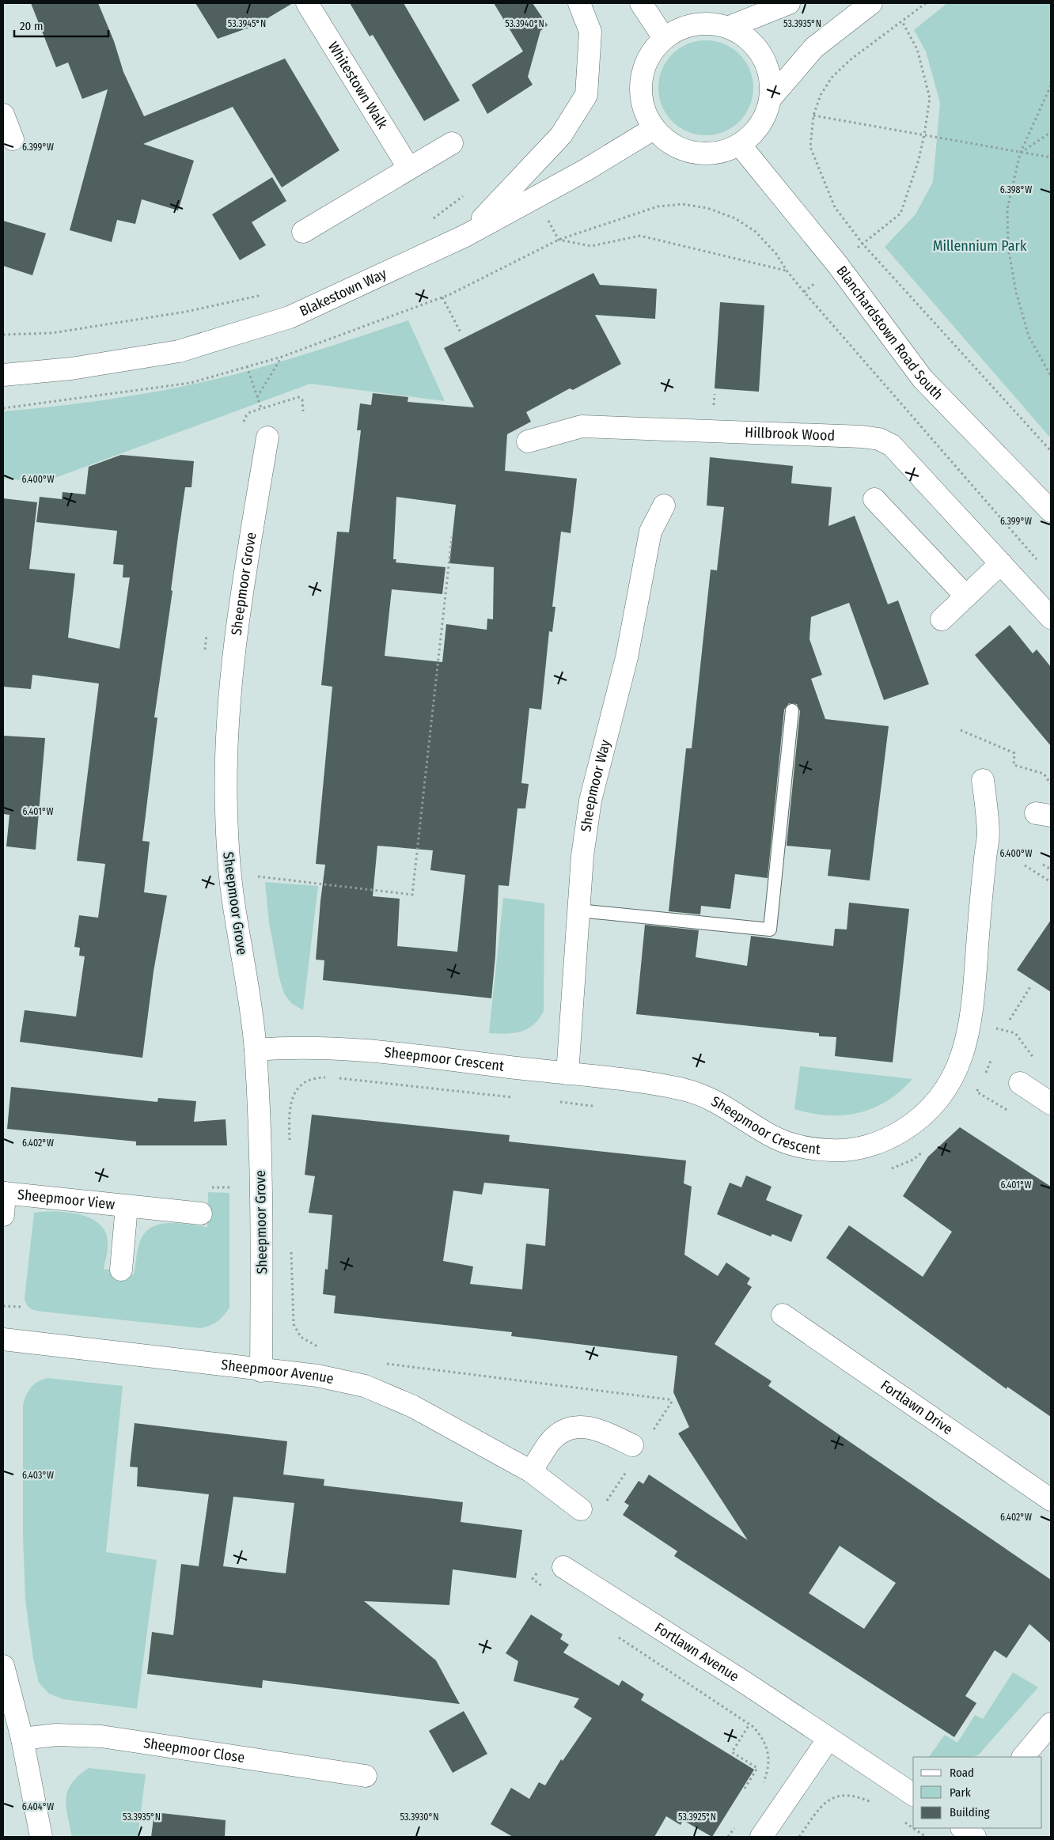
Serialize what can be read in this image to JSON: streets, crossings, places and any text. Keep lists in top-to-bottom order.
{
  "streets": {
    "street": [
      "Whitestown Walk",
      "Blakestown Way",
      "Blanchardstown Road South",
      "Hillbrook Wood",
      "Sheepmoor Grove",
      "Sheepmoor Way",
      "Sheepmoor Crescent",
      "Sheepmoor View",
      "Sheepmoor Avenue",
      "Fortlawn Drive",
      "Fortlawn Avenue",
      "Sheepmoor Close"
    ]
  },
  "crossings": [
    ["Blakestown Way", "Blanchardstown Road South"],
    ["Sheepmoor Grove", "Sheepmoor Crescent"],
    ["Sheepmoor Grove", "Sheepmoor Avenue"],
    ["Sheepmoor Way", "Sheepmoor Crescent"]
  ],
  "parks": ["Millennium Park"],
  "legend": ["Road", "Park", "Building"],
  "scale_bar": "20 m",
  "coordinates": [
    "53.3945°N",
    "53.3940°N",
    "53.3935°N",
    "6.399°W",
    "6.398°W",
    "6.400°W",
    "6.401°W",
    "6.402°W",
    "6.403°W",
    "6.404°W",
    "53.3930°N",
    "53.3925°N"
  ]
}
